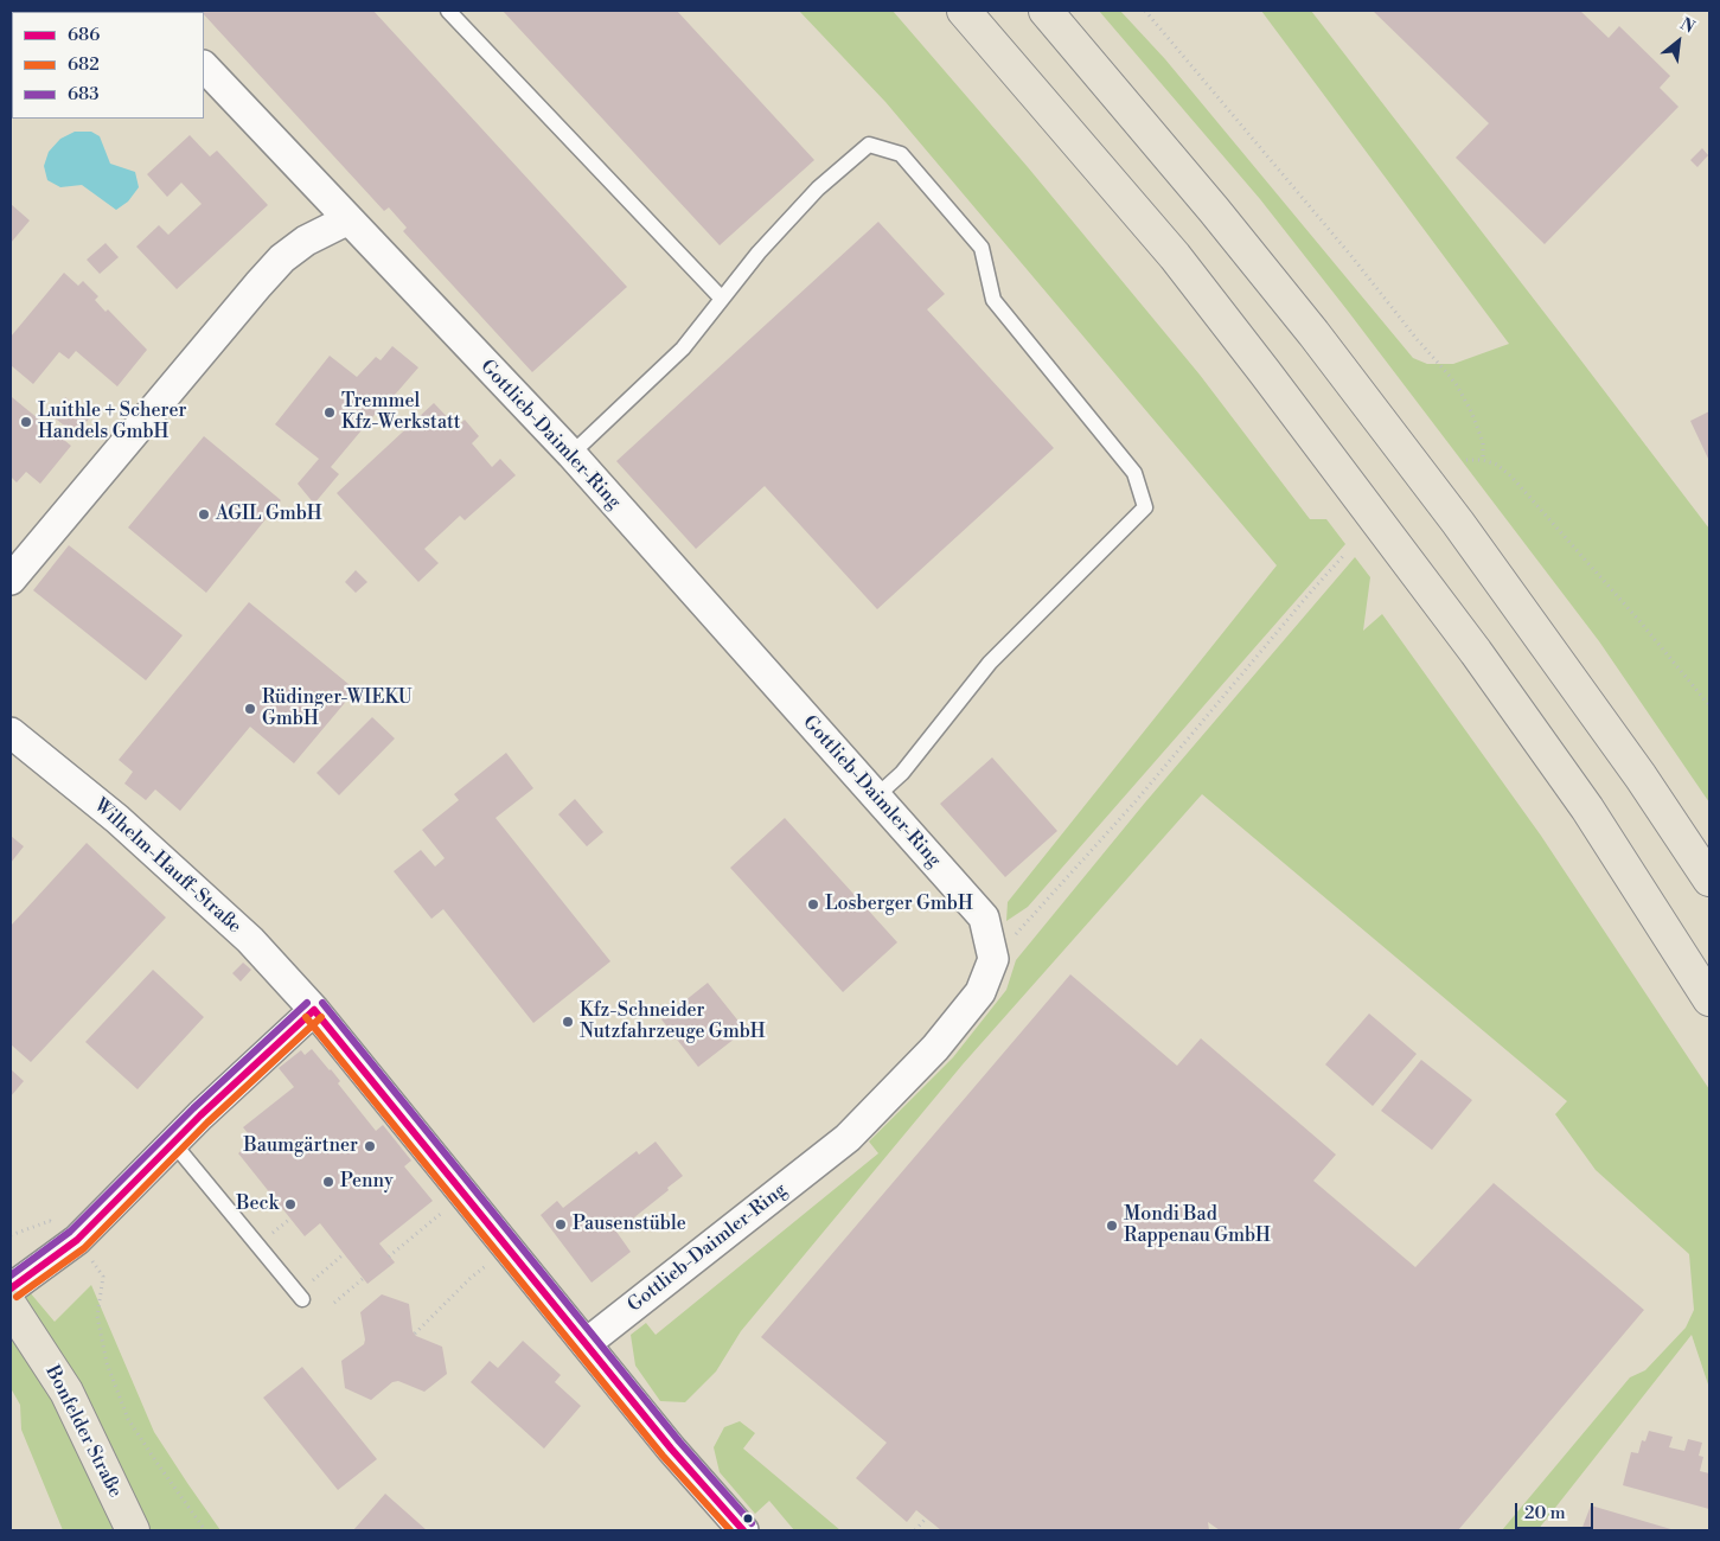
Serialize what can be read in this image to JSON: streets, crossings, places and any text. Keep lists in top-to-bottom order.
{
  "streets": {
    "main road": ["Bonfelder Straße"],
    "street": ["Gottlieb-Daimler-Ring", "Wilhelm-Hauff-Straße"]
  },
  "crossings": [
    ["Gottlieb-Daimler-Ring", "Wilhelm-Hauff-Straße"]
  ],
  "places": [
    "Tremmel Kfz-Werkstatt",
    "Luithle + Scherer Handels GmbH",
    "AGIL GmbH",
    "Rüdinger-WIEKU GmbH",
    "Losberger GmbH",
    "Kfz-Schneider Nutzfahrzeuge GmbH",
    "Baumgärtner",
    "Penny",
    "Beck",
    "Pausenstüble",
    "Mondi Bad Rappenau GmbH"
  ],
  "lines": ["transit line 683", "transit line 686", "transit line 682"],
  "legend": ["686", "682", "683"],
  "scale_bar": "20 m",
  "north": "top right"
}
